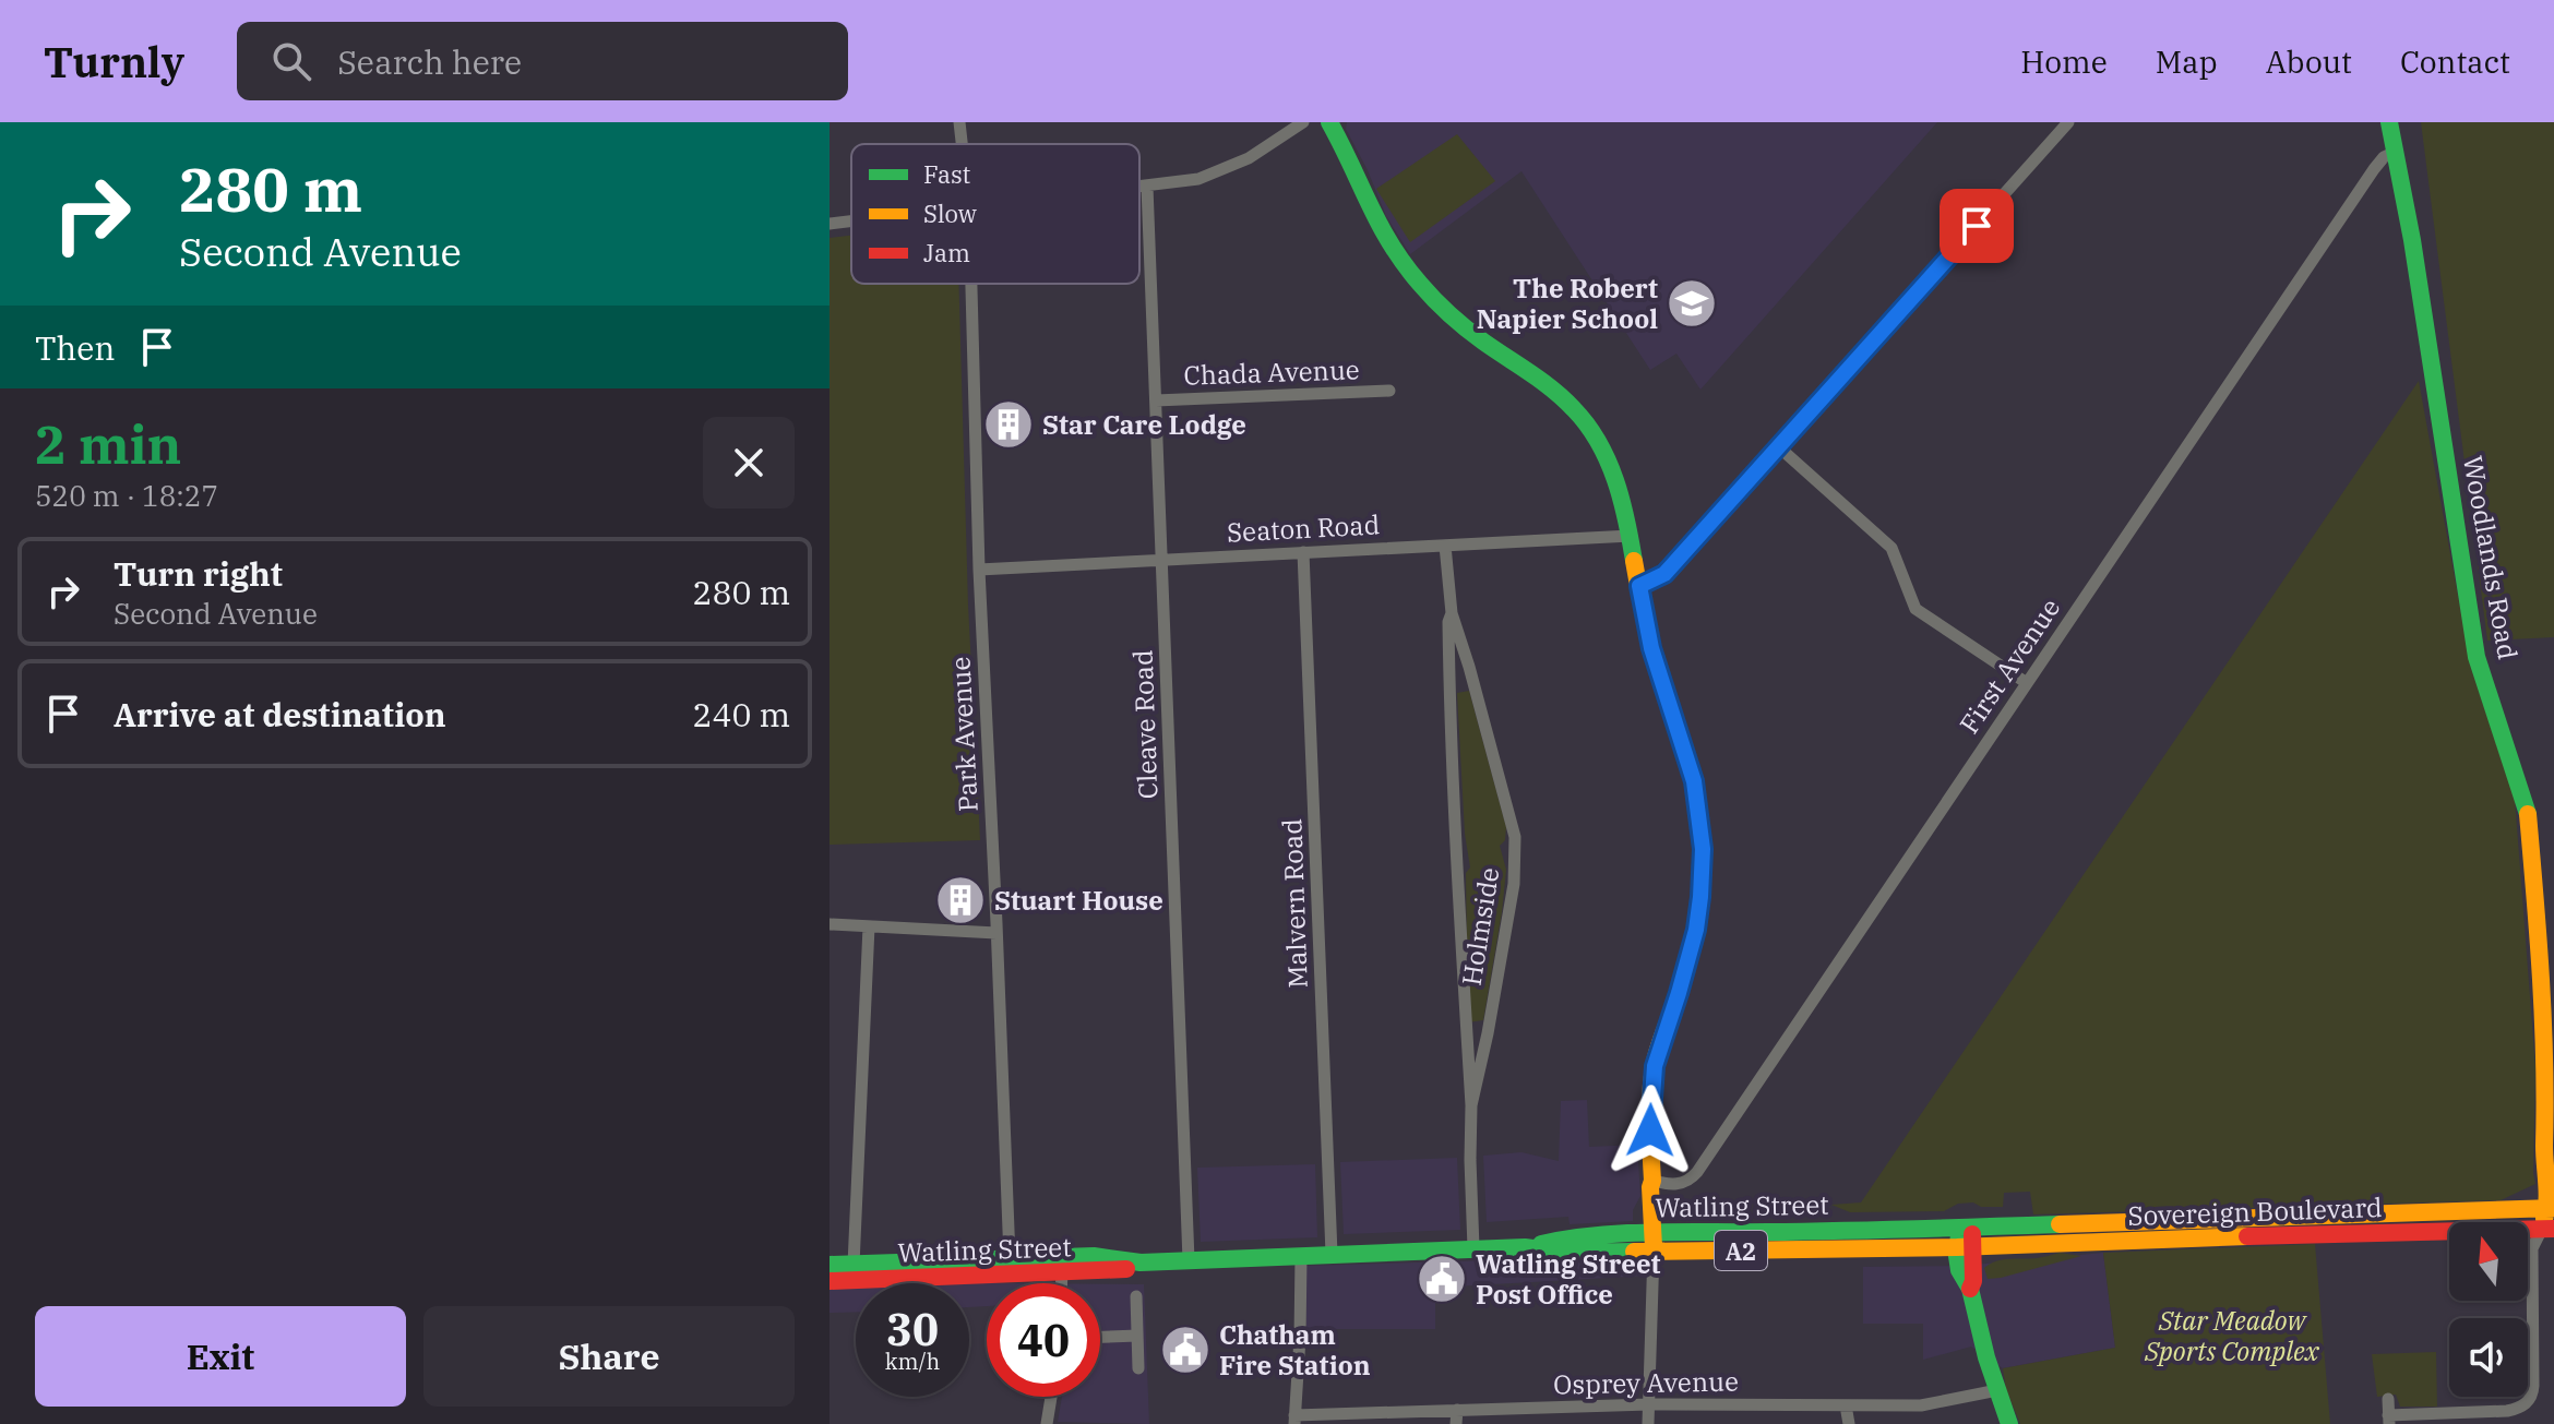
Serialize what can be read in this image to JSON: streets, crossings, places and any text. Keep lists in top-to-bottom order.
{
  "streets": {
    "main road": [
      "Woodlands Road",
      "Watling Street",
      "Sovereign Boulevard",
      "A2"
    ],
    "street": [
      "Chada Avenue",
      "Seaton Road",
      "First Avenue",
      "Cleave Road",
      "Park Avenue",
      "Malvern Road",
      "Holmside",
      "Osprey Avenue"
    ]
  },
  "crossings": [
    ["Chada Avenue", "Cleave Road"],
    ["Seaton Road", "Cleave Road"],
    ["Seaton Road", "Park Avenue"],
    ["Seaton Road", "Malvern Road"],
    ["Seaton Road", "Holmside"],
    ["Woodlands Road", "First Avenue"],
    ["Woodlands Road", "Sovereign Boulevard"],
    ["Cleave Road", "Watling Street"],
    ["Park Avenue", "Watling Street"],
    ["Malvern Road", "Watling Street"],
    ["Holmside", "Watling Street"],
    ["Watling Street", "Sovereign Boulevard"]
  ],
  "parks": ["Star Meadow Sports Complex"],
  "places": {
    "school or university": ["The Robert Napier School"],
    "building": ["Star Care Lodge", "Stuart House"],
    "public building": ["Watling Street Post Office", "Chatham Fire Station"]
  },
  "legend": ["Fast", "Slow", "Jam"],
  "north": "top",
  "page": {
    "header": "Turnly",
    "search": "Search here",
    "nav": [
      "Home",
      "Map",
      "About",
      "Contact"
    ],
    "turn": ["280 m", "Second Avenue"],
    "then": "Then",
    "heading": ["2 min", "520 m · 18:27"],
    "list": [
      {
        "name": "Turn right",
        "note": "Second Avenue",
        "value": "280 m"
      },
      {
        "name": "Arrive at destination",
        "value": "240 m"
      }
    ],
    "speed": "30 km/h",
    "limit": "40",
    "buttons": ["Exit", "Share"]
  }
}
